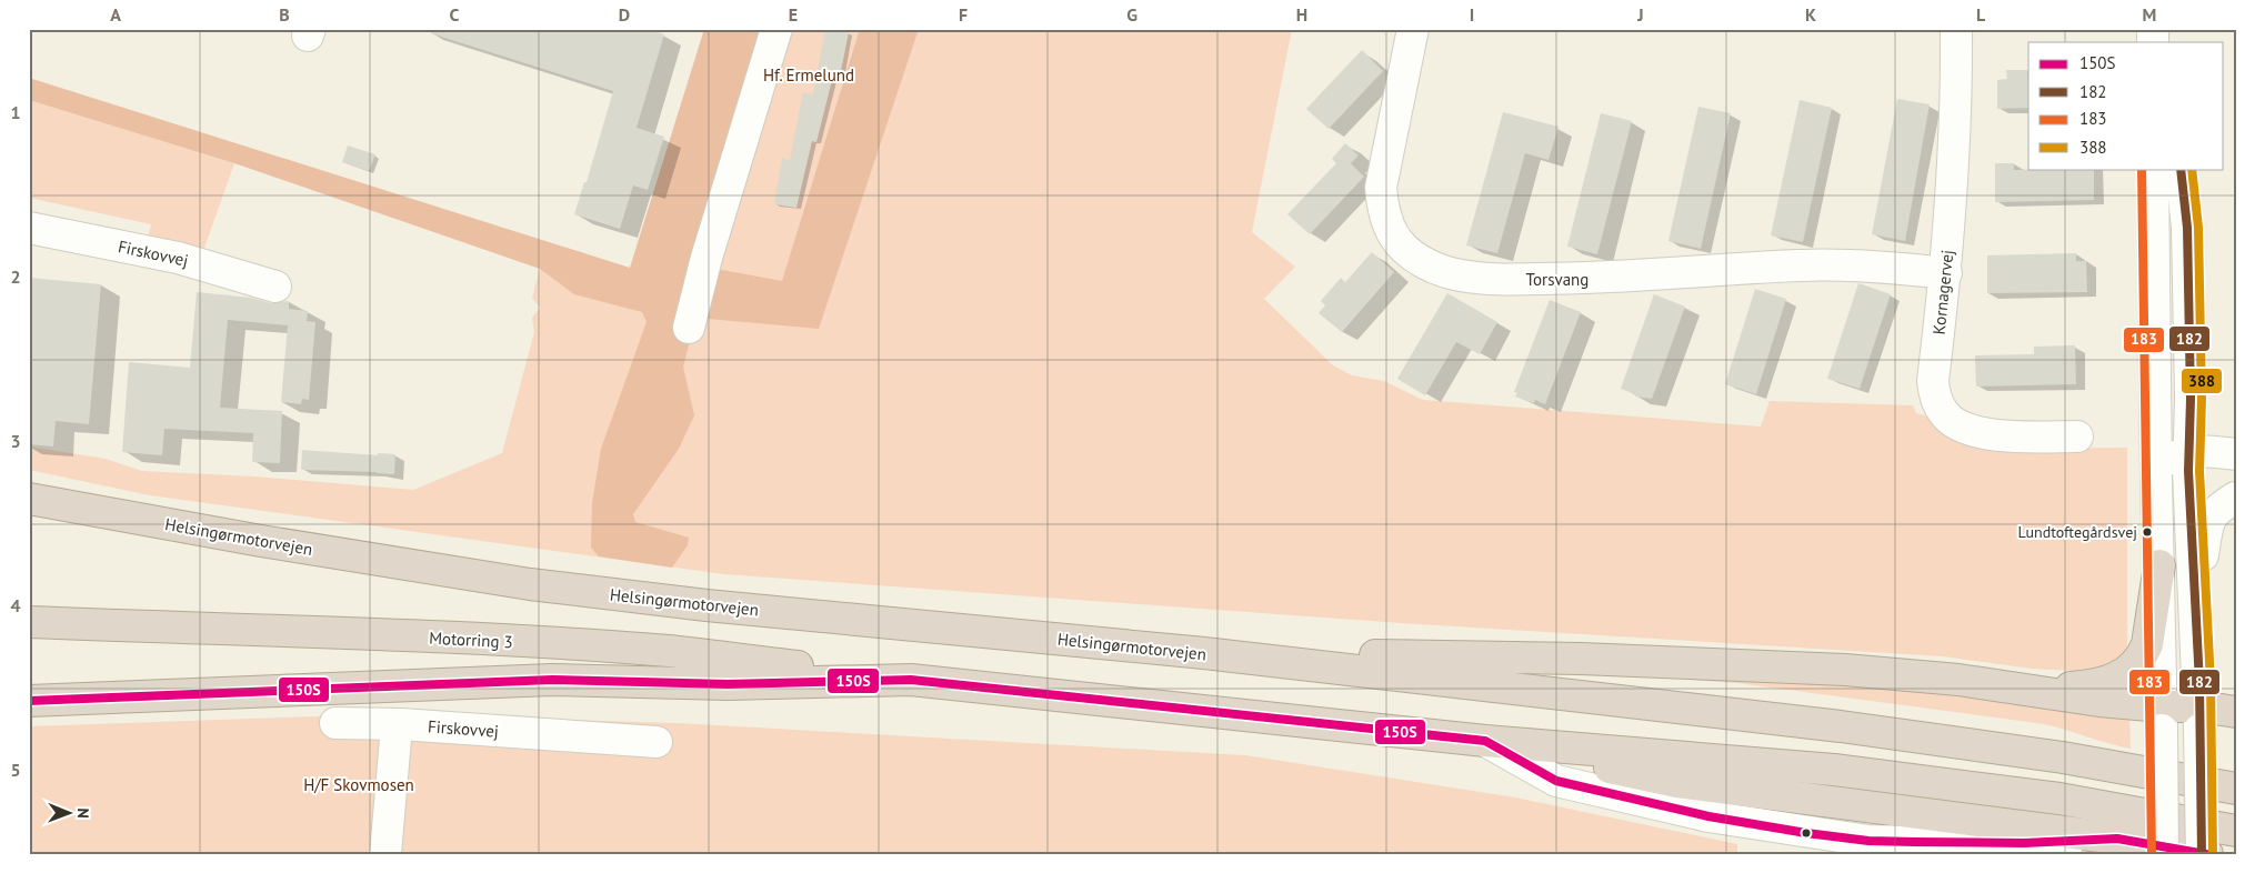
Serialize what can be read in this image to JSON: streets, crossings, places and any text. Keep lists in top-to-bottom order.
{
  "streets": {
    "highway": ["Helsingørmotorvejen", "Motorring 3"],
    "street": ["Firskovvej", "Torsvang", "Kornagervej"]
  },
  "crossings": [
    ["Torsvang", "Kornagervej"]
  ],
  "parks": ["Hf. Ermelund", "H/F Skovmosen"],
  "places": ["Lundtoftegårdsvej"],
  "lines": [
    "transit line 182",
    "transit line 183",
    "transit line 388",
    "transit line 150S"
  ],
  "legend": [
    "150S",
    "182",
    "183",
    "388"
  ],
  "north": "right",
  "grid": {
    "columns": [
      "A",
      "B",
      "C",
      "D",
      "E",
      "F",
      "G",
      "H",
      "I",
      "J",
      "K",
      "L",
      "M"
    ],
    "rows": [
      "1",
      "2",
      "3",
      "4",
      "5"
    ]
  }
}
